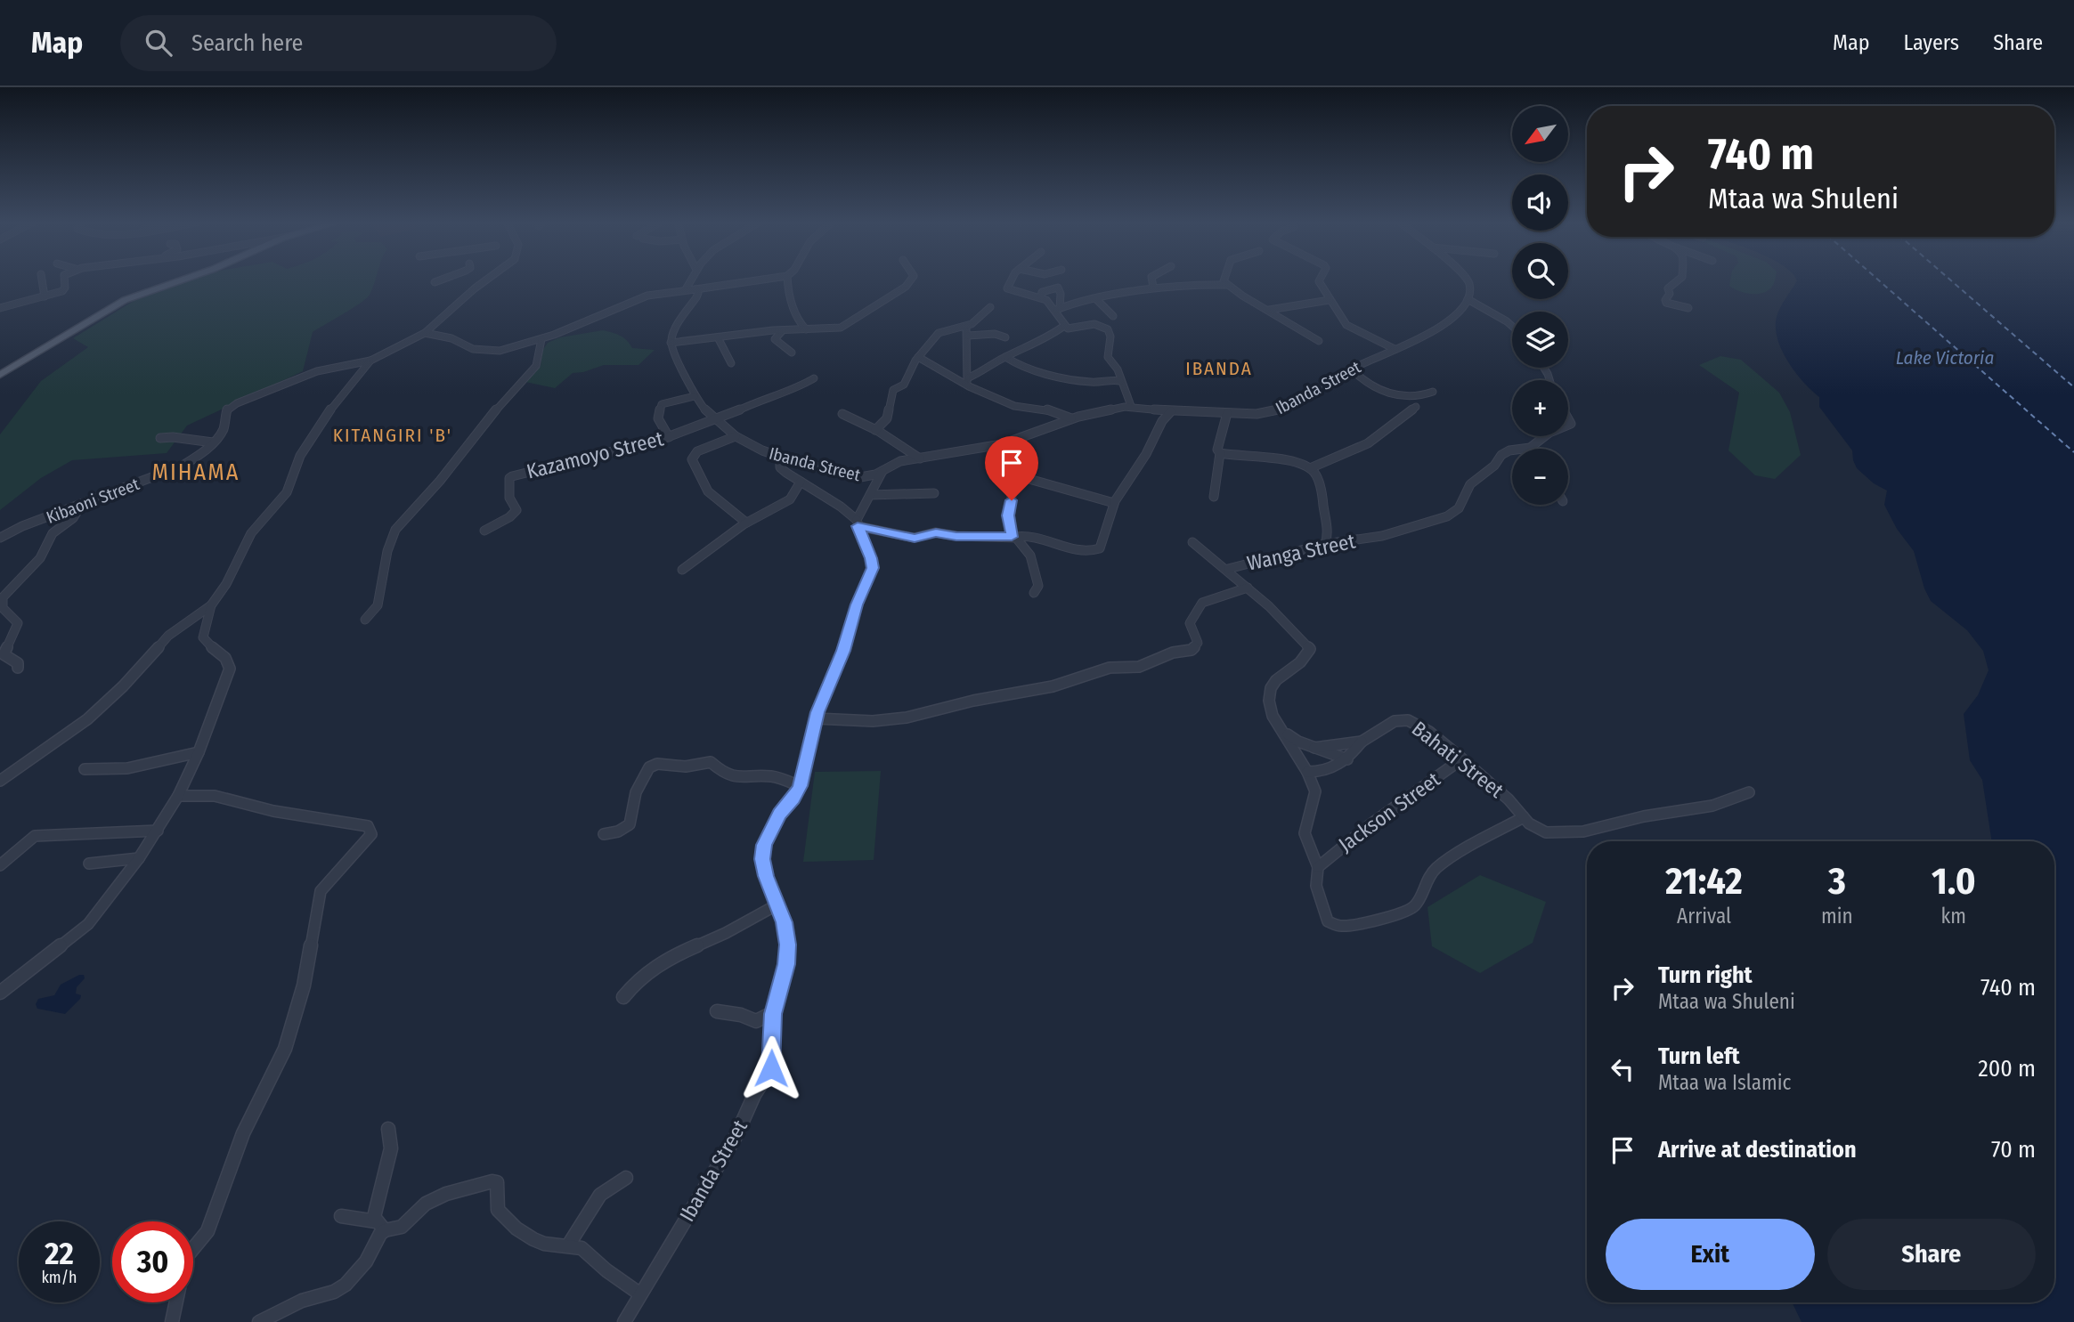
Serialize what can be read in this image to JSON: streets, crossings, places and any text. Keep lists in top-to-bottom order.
{
  "streets": {
    "street": [
      "Ibanda Street",
      "Kazamoyo Street",
      "Kibaoni Street",
      "Wanga Street",
      "Bahati Street",
      "Jackson Street"
    ]
  },
  "crossings": [
    ["Ibanda Street", "Kazamoyo Street"],
    ["Wanga Street", "Bahati Street"],
    ["Wanga Street", "Jackson Street"],
    ["Bahati Street", "Jackson Street"]
  ],
  "districts": ["IBANDA", "KITANGIRI 'B'", "MIHAMA"],
  "water": ["Lake Victoria"],
  "north": "bottom left",
  "page": {
    "header": "Map",
    "search": "Search here",
    "nav": ["Map", "Layers", "Share"],
    "map_buttons": ["+", "−"],
    "turn": ["740 m", "Mtaa wa Shuleni"],
    "eta": [
      "21:42",
      "Arrival",
      "3",
      "min",
      "1.0",
      "km"
    ],
    "list": [
      {
        "name": "Turn right",
        "note": "Mtaa wa Shuleni",
        "value": "740 m"
      },
      {
        "name": "Turn left",
        "note": "Mtaa wa Islamic",
        "value": "200 m"
      },
      {
        "name": "Arrive at destination",
        "value": "70 m"
      }
    ],
    "buttons": ["Exit", "Share"],
    "speed": "22 km/h",
    "limit": "30"
  }
}
